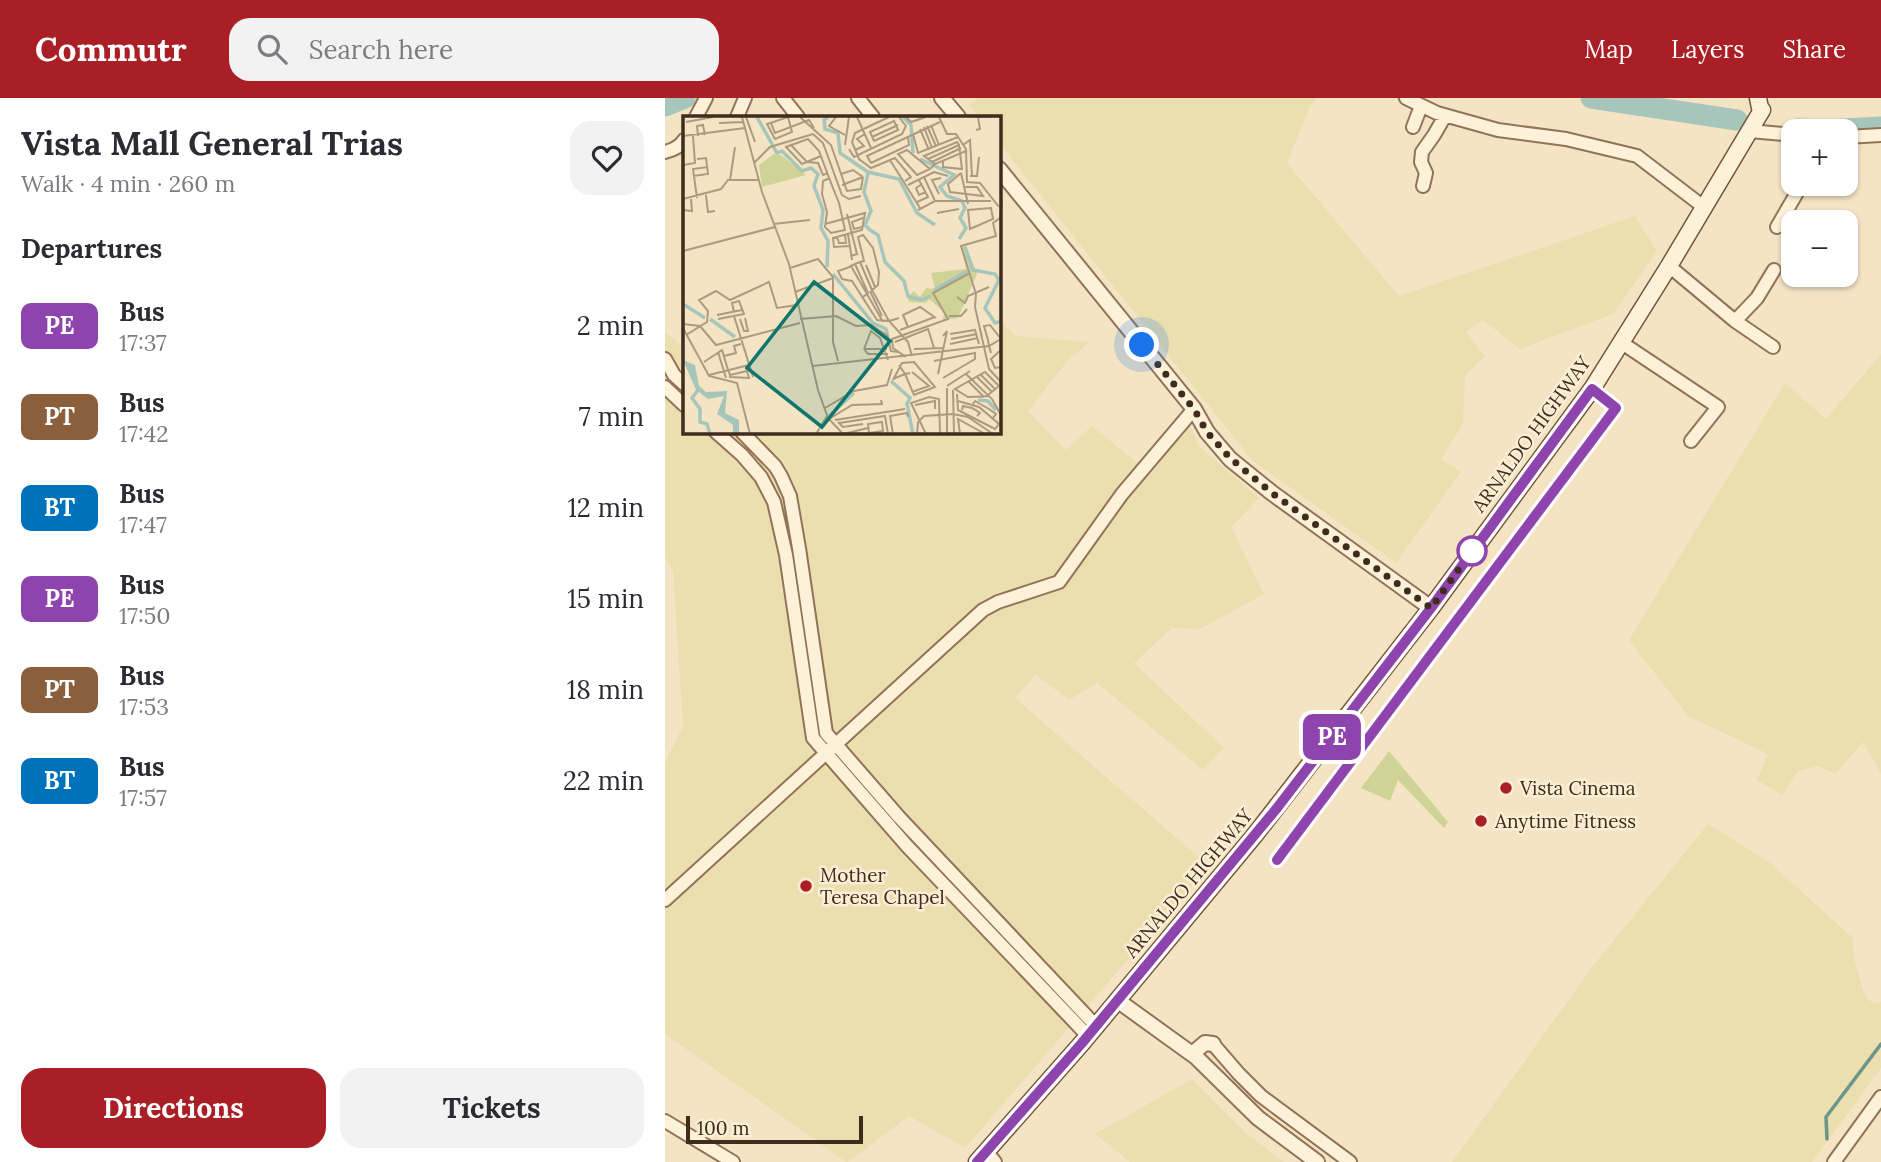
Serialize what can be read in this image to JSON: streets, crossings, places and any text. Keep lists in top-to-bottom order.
{
  "streets": {
    "main road": ["ARNALDO HIGHWAY"]
  },
  "places": ["Vista Cinema", "Anytime Fitness", "Mother Teresa Chapel"],
  "lines": ["bus line PE"],
  "scale_bar": "100 m",
  "page": {
    "header": "Commutr",
    "search": "Search here",
    "nav": ["Map", "Layers", "Share"],
    "heading": [
      ["Vista Mall General Trias", "Walk · 4 min · 260 m"],
      "Departures"
    ],
    "on_map": "PE",
    "map_buttons": ["+", "−"],
    "list": [
      {
        "mark": "PE",
        "name": "Bus",
        "note": "17:37",
        "value": "2 min"
      },
      {
        "mark": "PT",
        "name": "Bus",
        "note": "17:42",
        "value": "7 min"
      },
      {
        "mark": "BT",
        "name": "Bus",
        "note": "17:47",
        "value": "12 min"
      },
      {
        "mark": "PE",
        "name": "Bus",
        "note": "17:50",
        "value": "15 min"
      },
      {
        "mark": "PT",
        "name": "Bus",
        "note": "17:53",
        "value": "18 min"
      },
      {
        "mark": "BT",
        "name": "Bus",
        "note": "17:57",
        "value": "22 min"
      }
    ],
    "buttons": ["Directions", "Tickets"],
    "scale": "100 m"
  }
}
